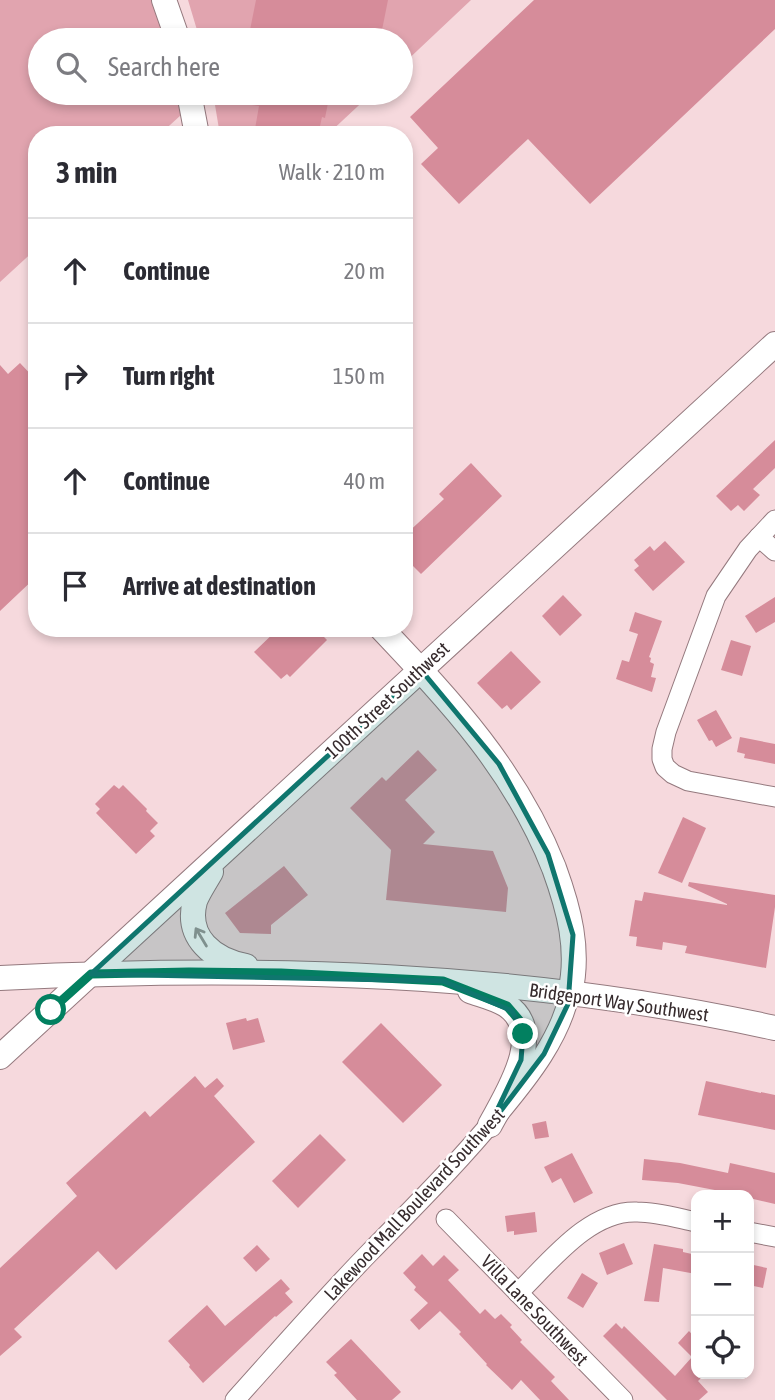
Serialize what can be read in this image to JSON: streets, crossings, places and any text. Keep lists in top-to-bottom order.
{
  "streets": {
    "main road": ["100th Street Southwest", "Bridgeport Way Southwest"],
    "street": ["Lakewood Mall Boulevard Southwest", "Villa Lane Southwest"]
  },
  "crossings": [
    ["100th Street Southwest", "Bridgeport Way Southwest"],
    ["Bridgeport Way Southwest", "Lakewood Mall Boulevard Southwest"]
  ],
  "page": {
    "search": "Search here",
    "heading": ["3 min", "Walk · 210 m"],
    "list": [
      ["Continue", "20 m"],
      ["Turn right", "150 m"],
      ["Continue", "40 m"],
      "Arrive at destination"
    ],
    "map_buttons": ["+", "−"]
  }
}
